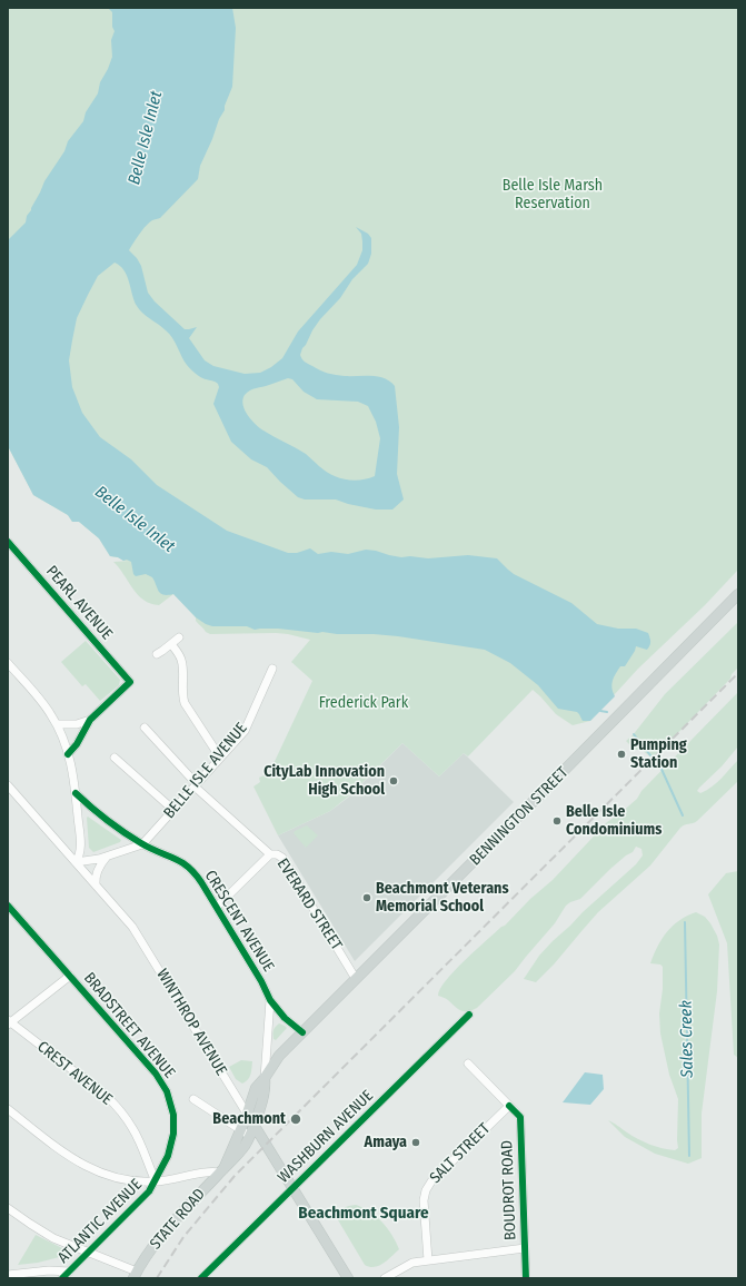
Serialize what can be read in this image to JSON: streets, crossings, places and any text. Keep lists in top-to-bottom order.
{
  "streets": {
    "main road": ["BENNINGTON STREET", "WINTHROP AVENUE", "STATE ROAD"],
    "street": [
      "PEARL AVENUE",
      "BELLE ISLE AVENUE",
      "EVERARD STREET",
      "CRESCENT AVENUE",
      "BRADSTREET AVENUE",
      "CREST AVENUE",
      "WASHBURN AVENUE",
      "SALT STREET",
      "BOUDROT ROAD",
      "ATLANTIC AVENUE"
    ]
  },
  "crossings": [
    ["BELLE ISLE AVENUE", "EVERARD STREET"],
    ["BELLE ISLE AVENUE", "CRESCENT AVENUE"],
    ["BENNINGTON STREET", "EVERARD STREET"],
    ["BENNINGTON STREET", "CRESCENT AVENUE"],
    ["BENNINGTON STREET", "WINTHROP AVENUE"],
    ["BENNINGTON STREET", "STATE ROAD"],
    ["WINTHROP AVENUE", "WASHBURN AVENUE"],
    ["WINTHROP AVENUE", "STATE ROAD"],
    ["BRADSTREET AVENUE", "CREST AVENUE"],
    ["BRADSTREET AVENUE", "ATLANTIC AVENUE"],
    ["CREST AVENUE", "ATLANTIC AVENUE"],
    ["SALT STREET", "BOUDROT ROAD"],
    ["STATE ROAD", "ATLANTIC AVENUE"]
  ],
  "districts": ["Beachmont Square"],
  "water": ["Belle Isle Inlet", "Sales Creek"],
  "parks": ["Belle Isle Marsh Reservation", "Frederick Park"],
  "places": [
    "Pumping Station",
    "CityLab Innovation High School",
    "Belle Isle Condominiums",
    "Beachmont Veterans Memorial School",
    "Beachmont",
    "Amaya"
  ]
}
